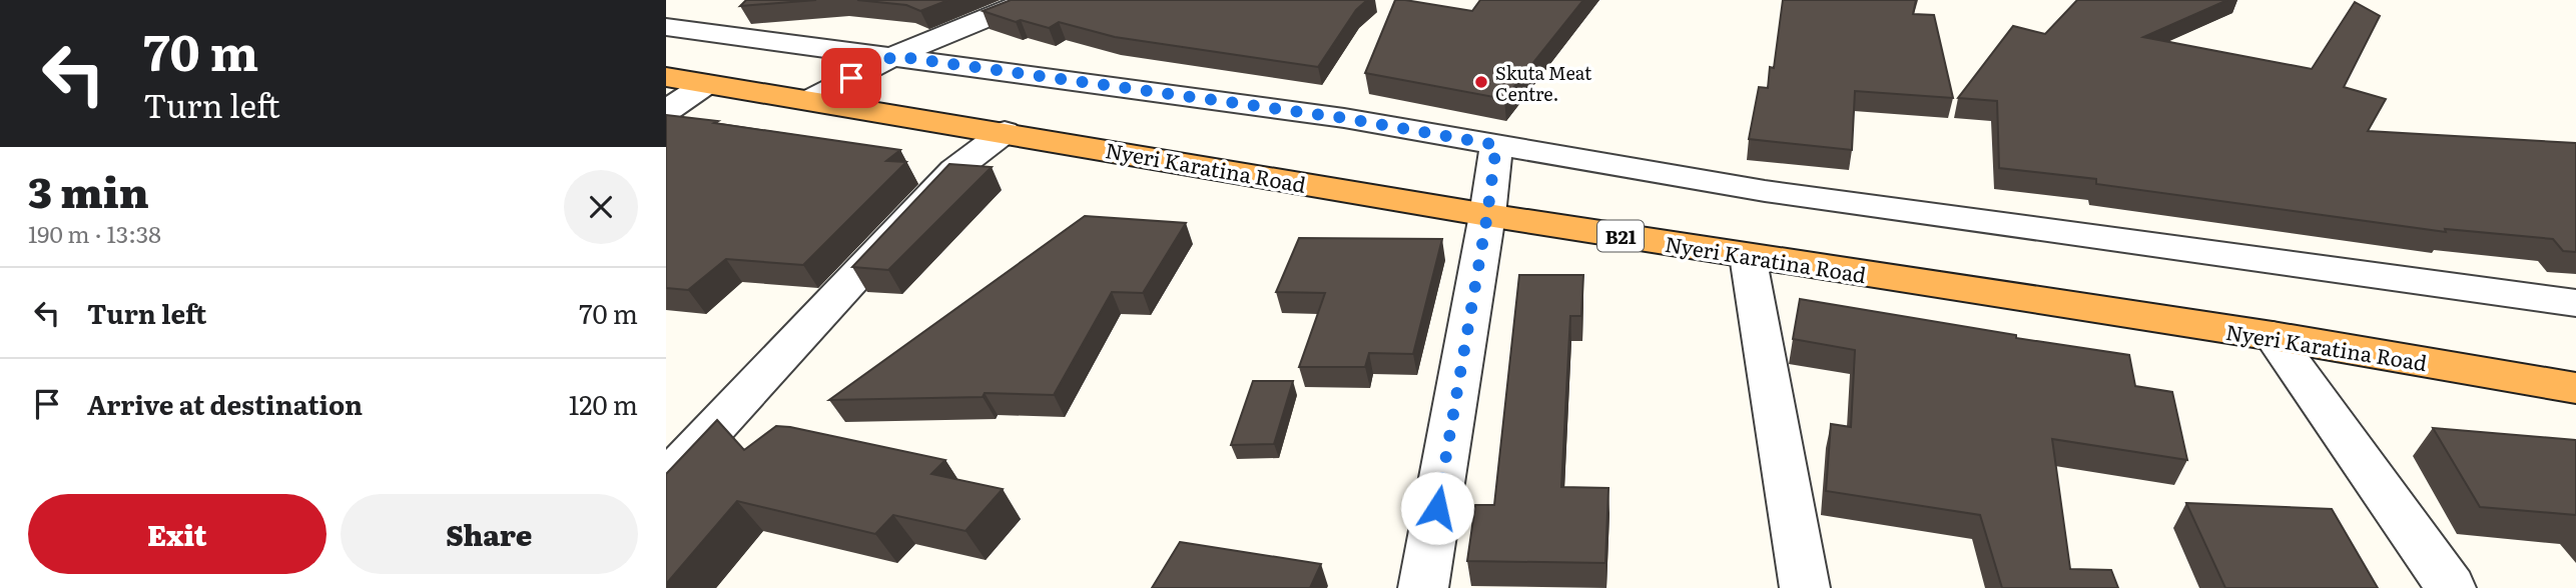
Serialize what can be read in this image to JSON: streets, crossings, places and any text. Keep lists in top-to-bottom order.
{
  "streets": {
    "highway": ["Nyeri Karatina Road", "B21"]
  },
  "places": ["Skuta Meat Centre."],
  "page": {
    "turn": ["70 m", "Turn left"],
    "heading": ["3 min", "190 m · 13:38"],
    "list": [
      {
        "name": "Turn left",
        "value": "70 m"
      },
      {
        "name": "Arrive at destination",
        "value": "120 m"
      }
    ],
    "buttons": ["Exit", "Share"]
  }
}
